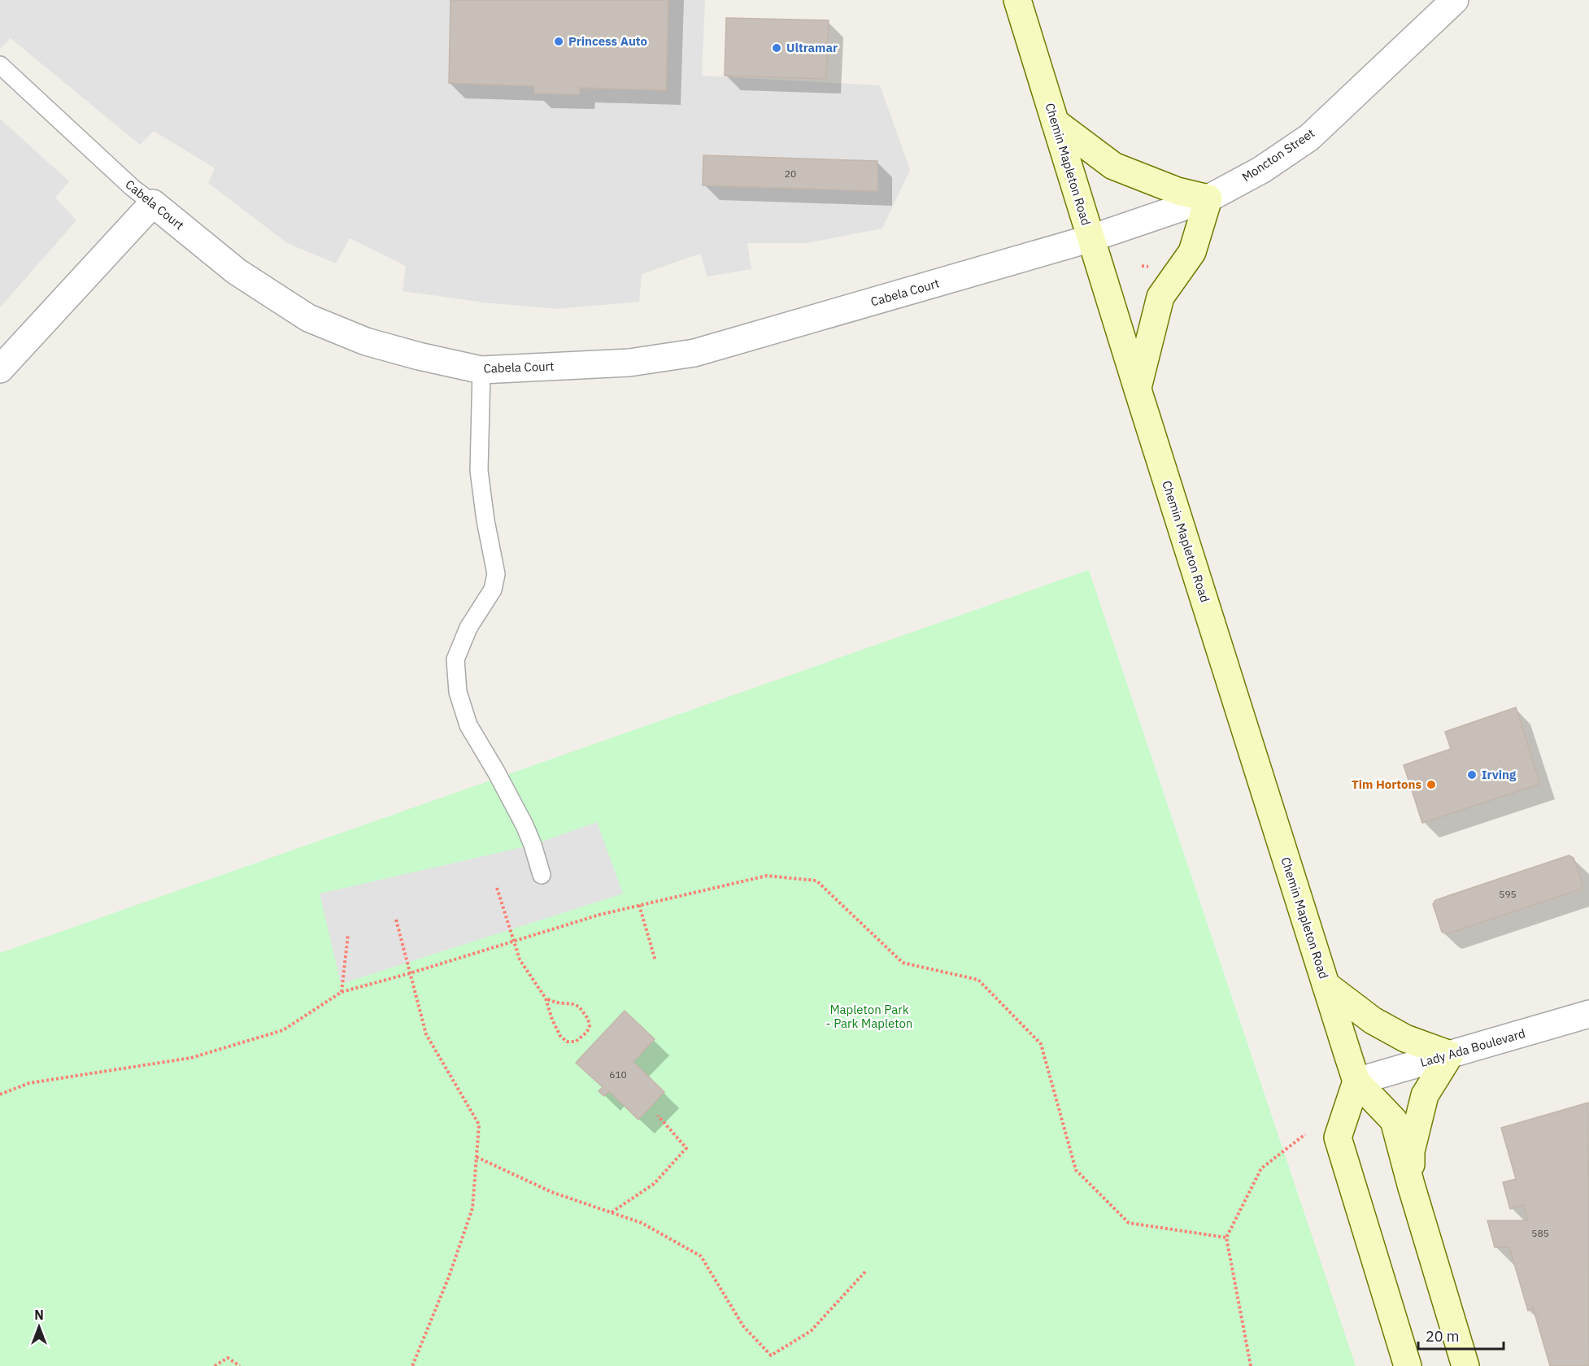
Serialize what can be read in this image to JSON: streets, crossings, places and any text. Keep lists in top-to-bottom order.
{
  "streets": {
    "main road": ["Chemin Mapleton Road"],
    "street": ["Moncton Street", "Cabela Court", "Lady Ada Boulevard"]
  },
  "crossings": [
    ["Moncton Street", "Chemin Mapleton Road"],
    ["Moncton Street", "Cabela Court"],
    ["Chemin Mapleton Road", "Cabela Court"],
    ["Chemin Mapleton Road", "Lady Ada Boulevard"]
  ],
  "parks": ["Mapleton Park - Park Mapleton"],
  "places": [
    "Princess Auto",
    "Ultramar",
    "Irving",
    "Tim Hortons"
  ],
  "house_numbers": [
    "20",
    "595",
    "610",
    "585"
  ],
  "scale_bar": "20 m",
  "north": "top"
}
